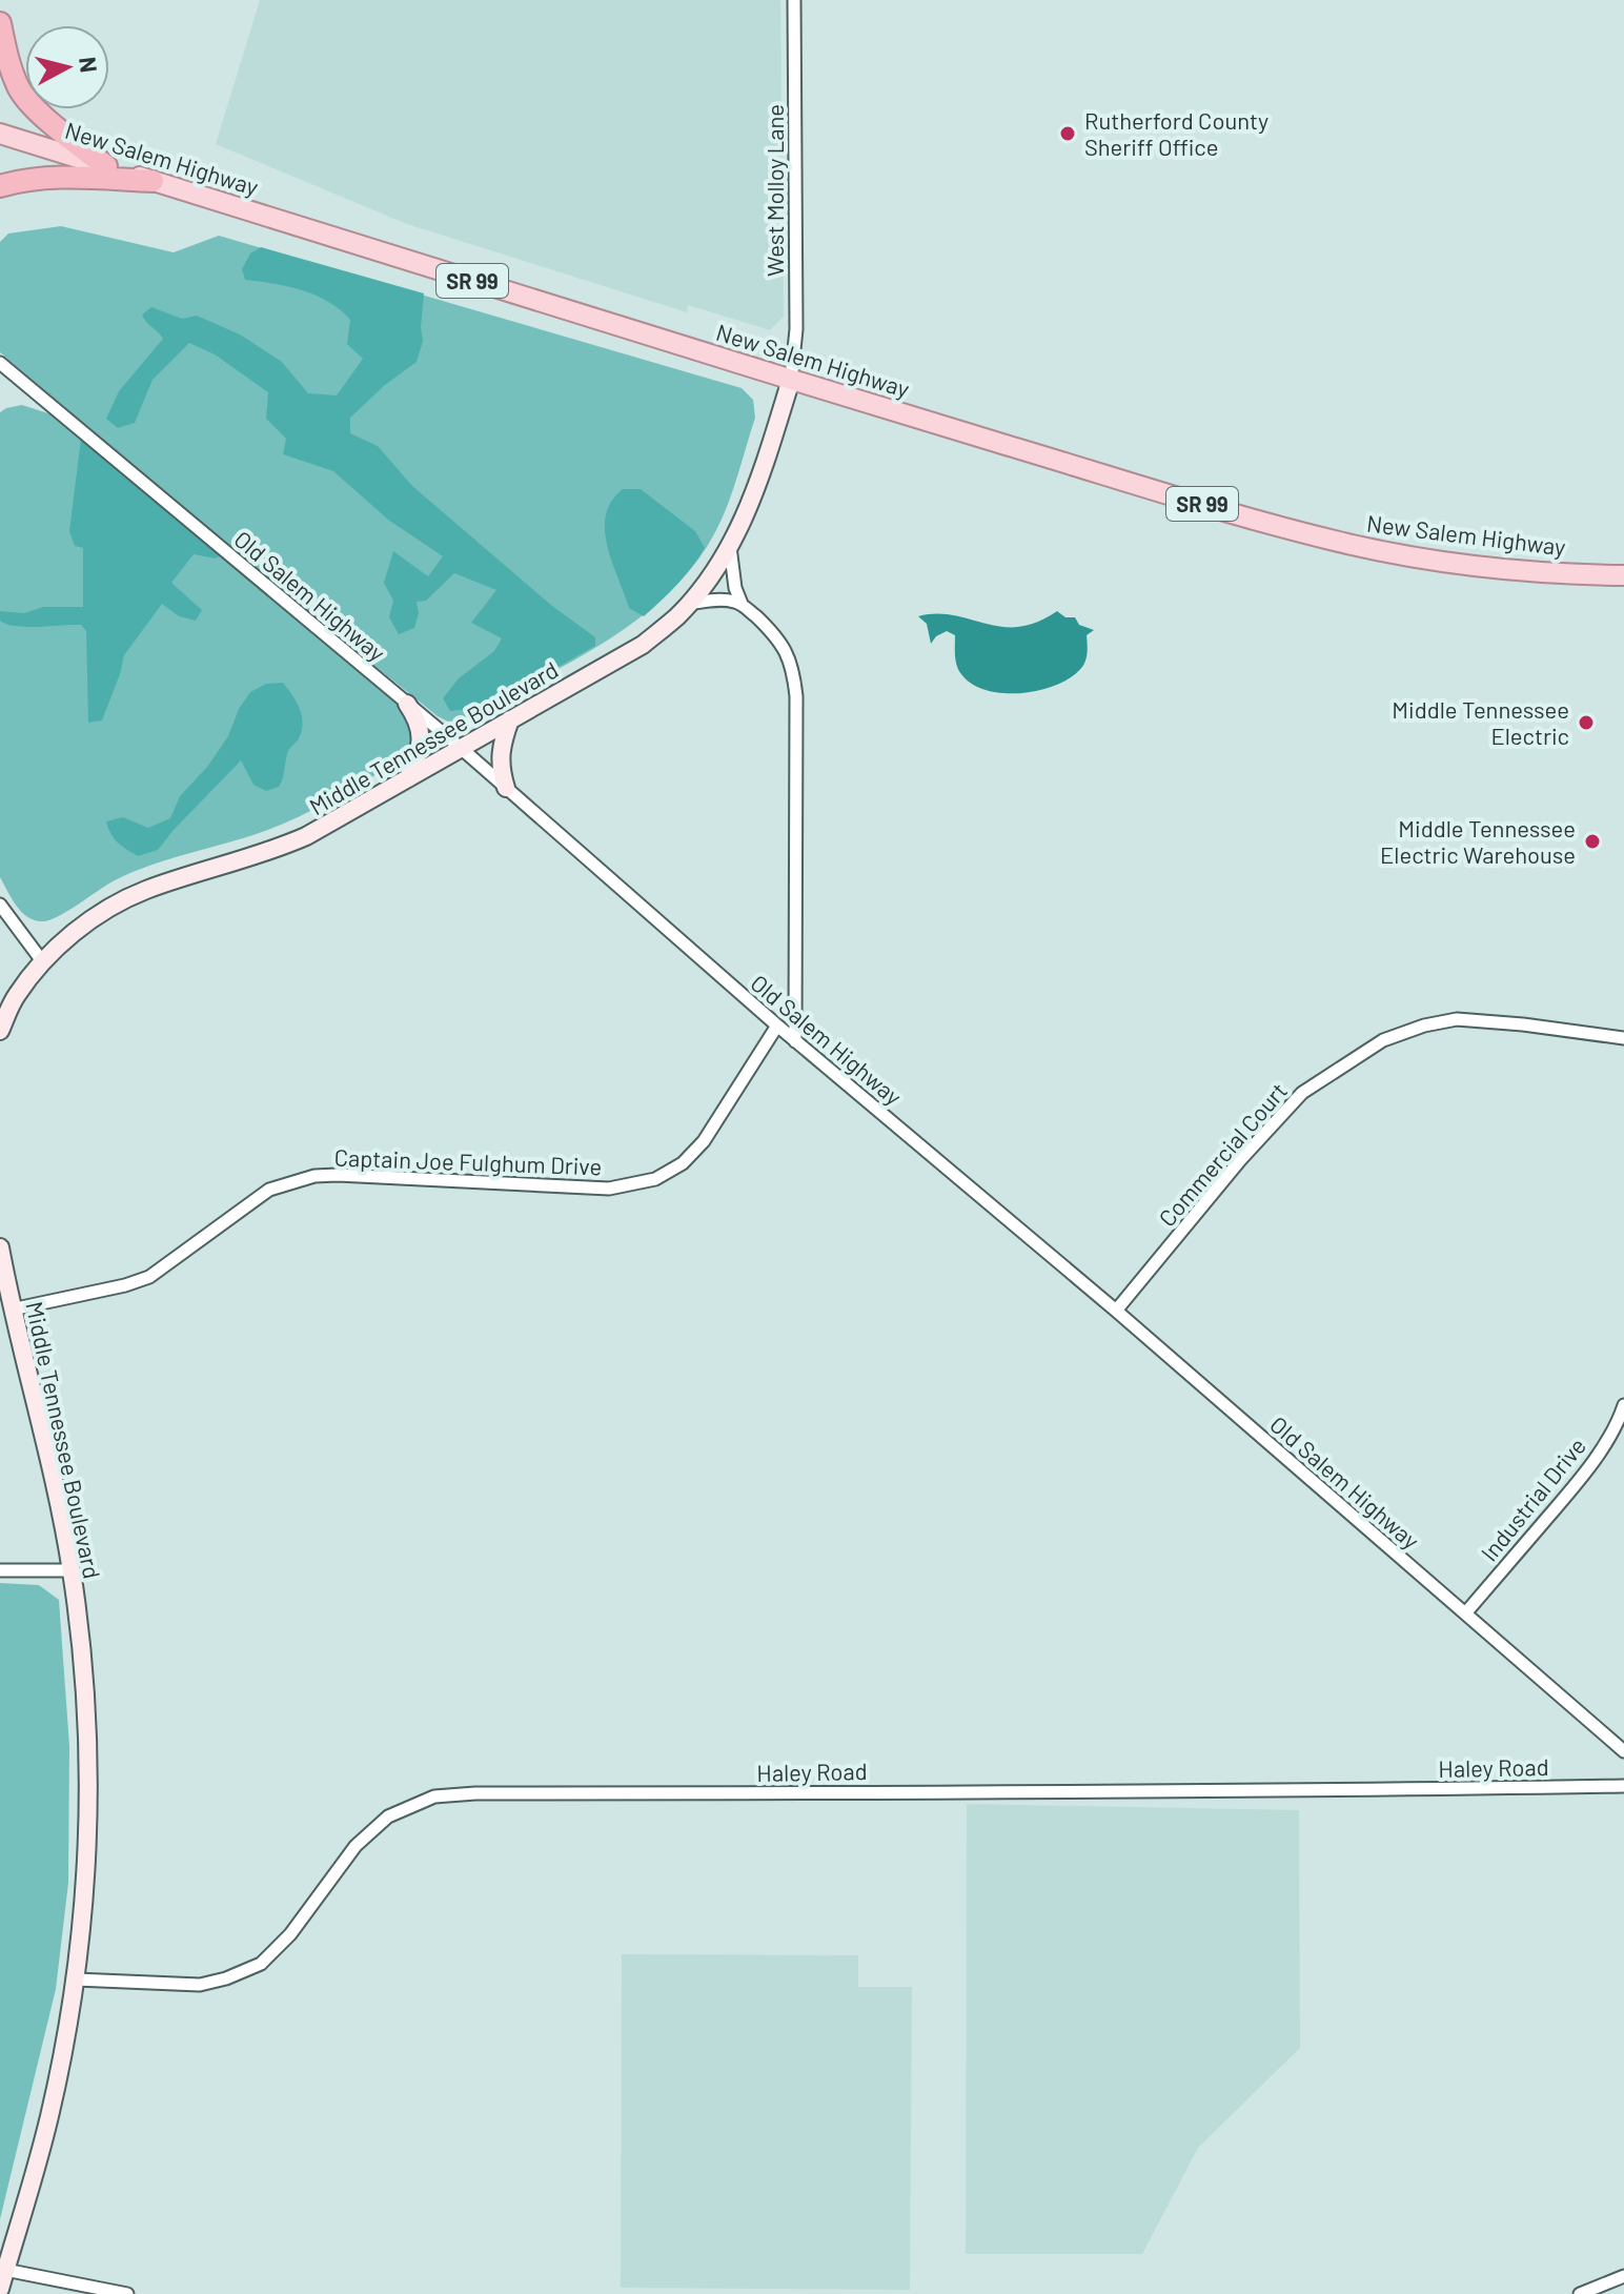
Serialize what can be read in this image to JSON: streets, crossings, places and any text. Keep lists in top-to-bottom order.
{
  "streets": {
    "main road": ["New Salem Highway", "SR 99", "Middle Tennessee Boulevard"],
    "street": [
      "West Molloy Lane",
      "Old Salem Highway",
      "Commercial Court",
      "Captain Joe Fulghum Drive",
      "Industrial Drive",
      "Haley Road"
    ]
  },
  "crossings": [
    ["New Salem Highway", "West Molloy Lane"],
    ["New Salem Highway", "Middle Tennessee Boulevard"],
    ["West Molloy Lane", "Middle Tennessee Boulevard"],
    ["Old Salem Highway", "Middle Tennessee Boulevard"],
    ["Old Salem Highway", "Commercial Court"],
    ["Old Salem Highway", "Captain Joe Fulghum Drive"],
    ["Old Salem Highway", "Industrial Drive"],
    ["Middle Tennessee Boulevard", "Captain Joe Fulghum Drive"],
    ["Middle Tennessee Boulevard", "Haley Road"]
  ],
  "places": ["Rutherford County Sheriff Office", "Middle Tennessee Electric", "Middle Tennessee Electric Warehouse"],
  "north": "right"
}
